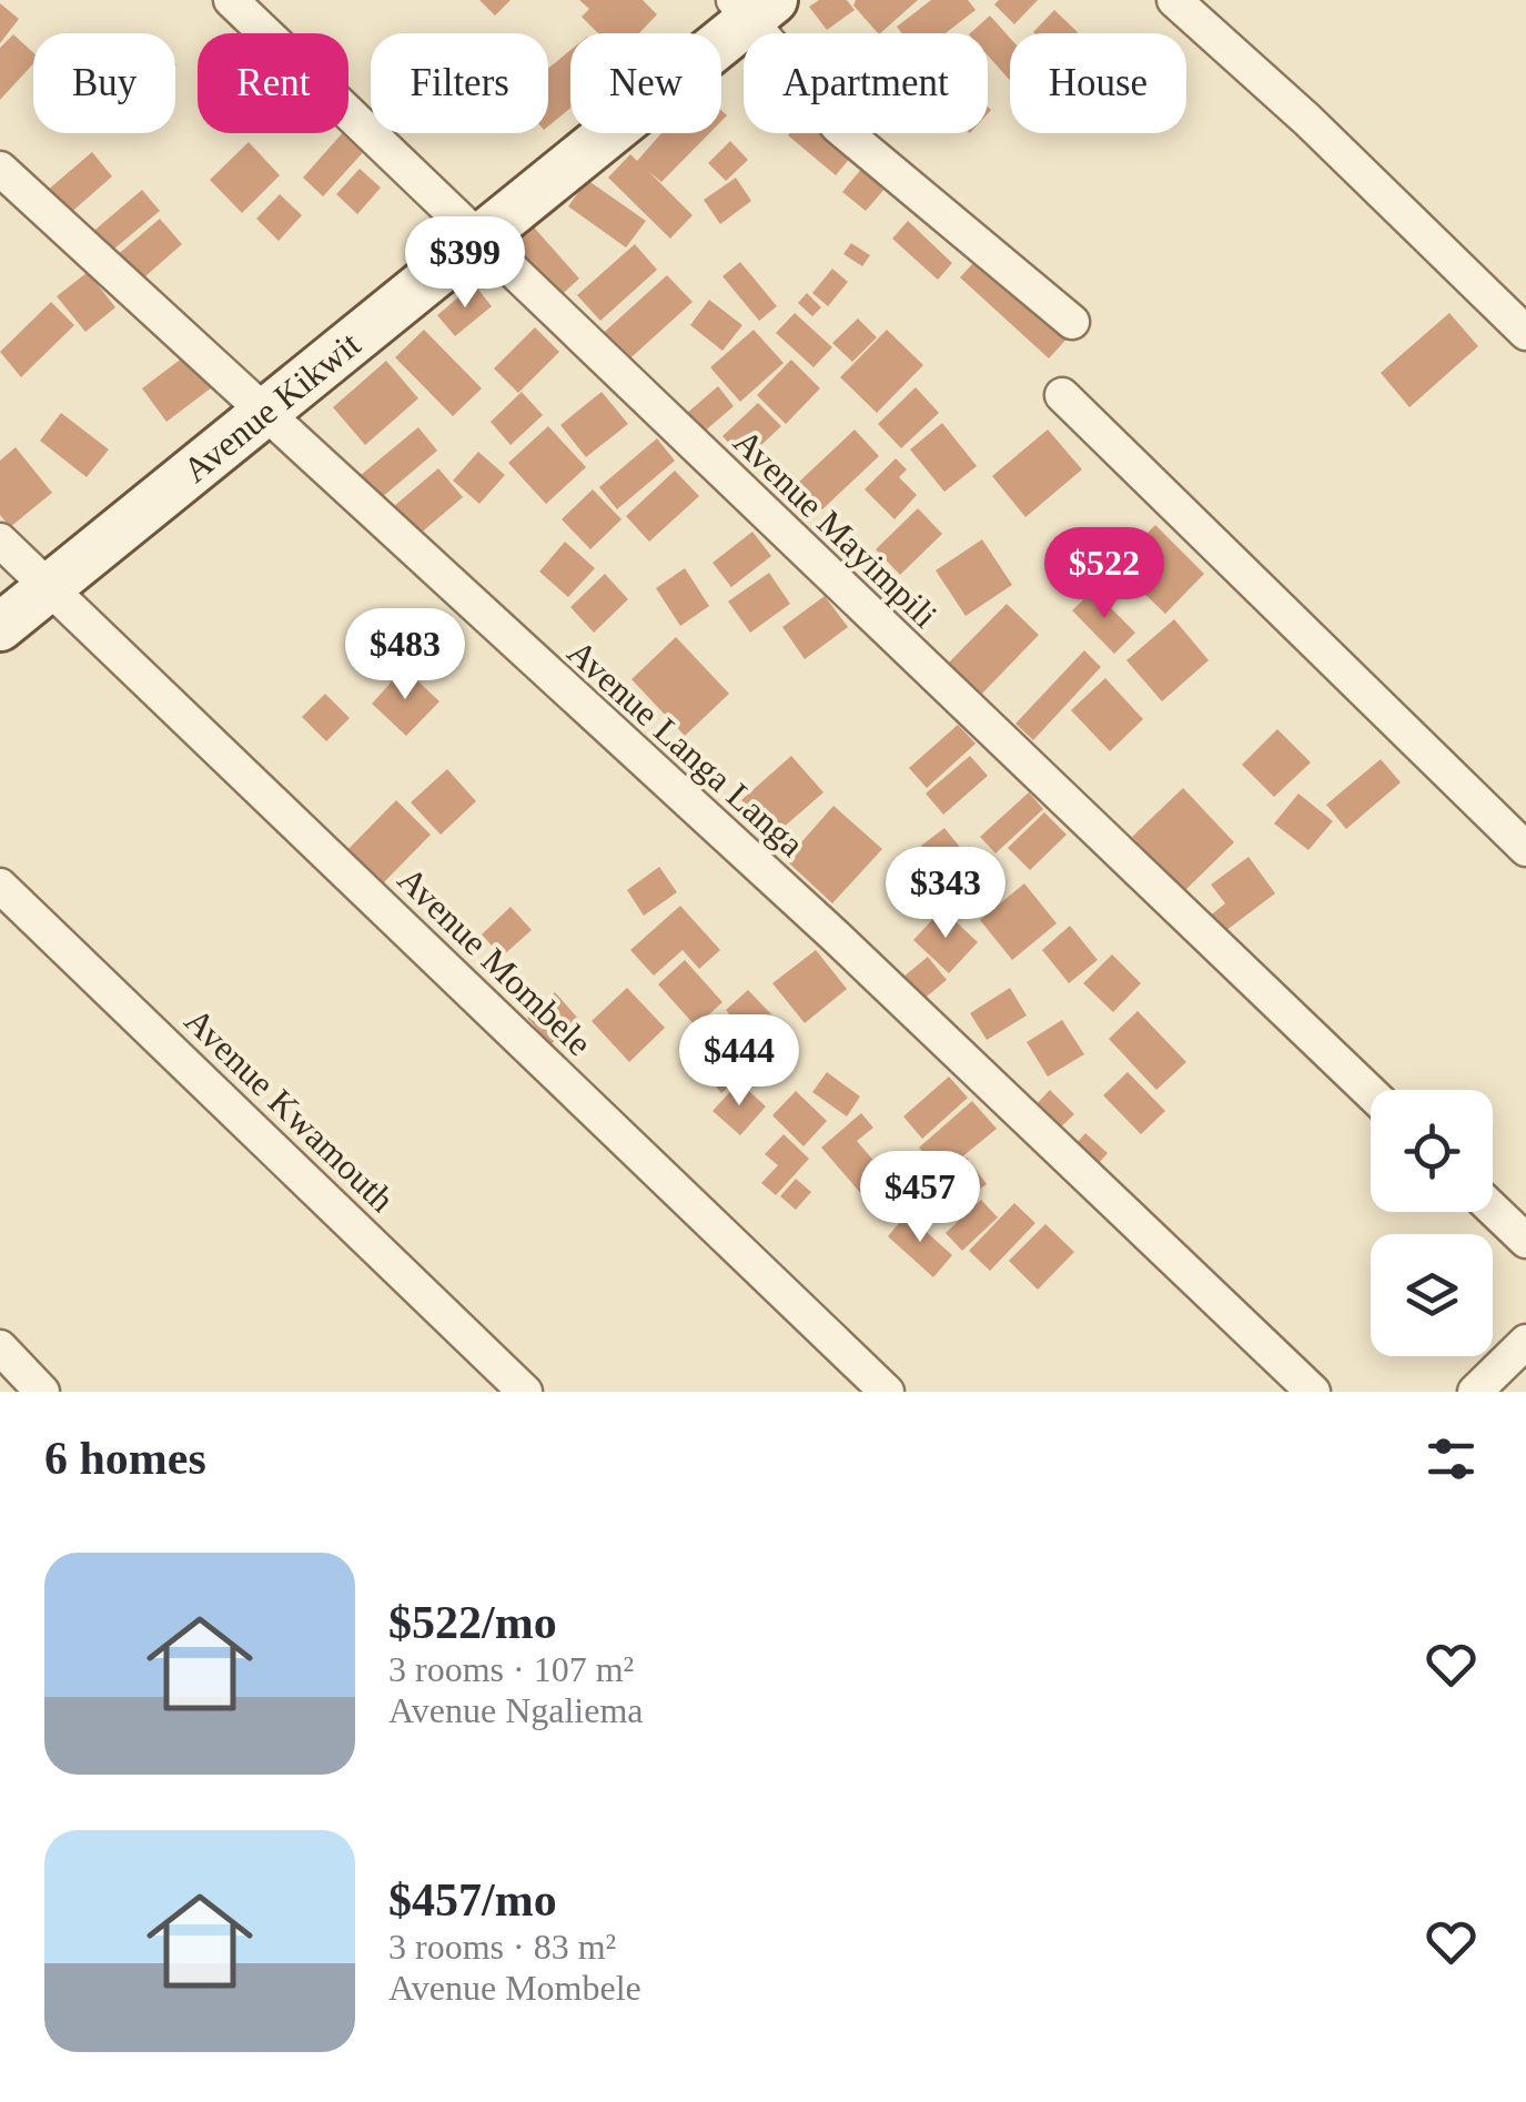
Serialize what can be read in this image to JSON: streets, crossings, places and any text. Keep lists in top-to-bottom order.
{
  "streets": {
    "main road": ["Avenue Kikwit"],
    "street": [
      "Avenue Mayimpili",
      "Avenue Langa Langa",
      "Avenue Mombele",
      "Avenue Kwamouth"
    ]
  },
  "crossings": [
    ["Avenue Kikwit", "Avenue Mayimpili"],
    ["Avenue Kikwit", "Avenue Langa Langa"],
    ["Avenue Kikwit", "Avenue Mombele"]
  ],
  "page": {
    "chip": [
      "Buy",
      "Rent",
      "Filters",
      "New",
      "Apartment",
      "House"
    ],
    "price": [
      "$399",
      "$522",
      "$483",
      "$343",
      "$444",
      "$457"
    ],
    "heading": "6 homes",
    "list": [
      {
        "name": "$522/mo",
        "note": "3 rooms · 107 m² · Avenue Ngaliema"
      },
      {
        "name": "$457/mo",
        "note": "3 rooms · 83 m² · Avenue Mombele"
      }
    ]
  }
}
